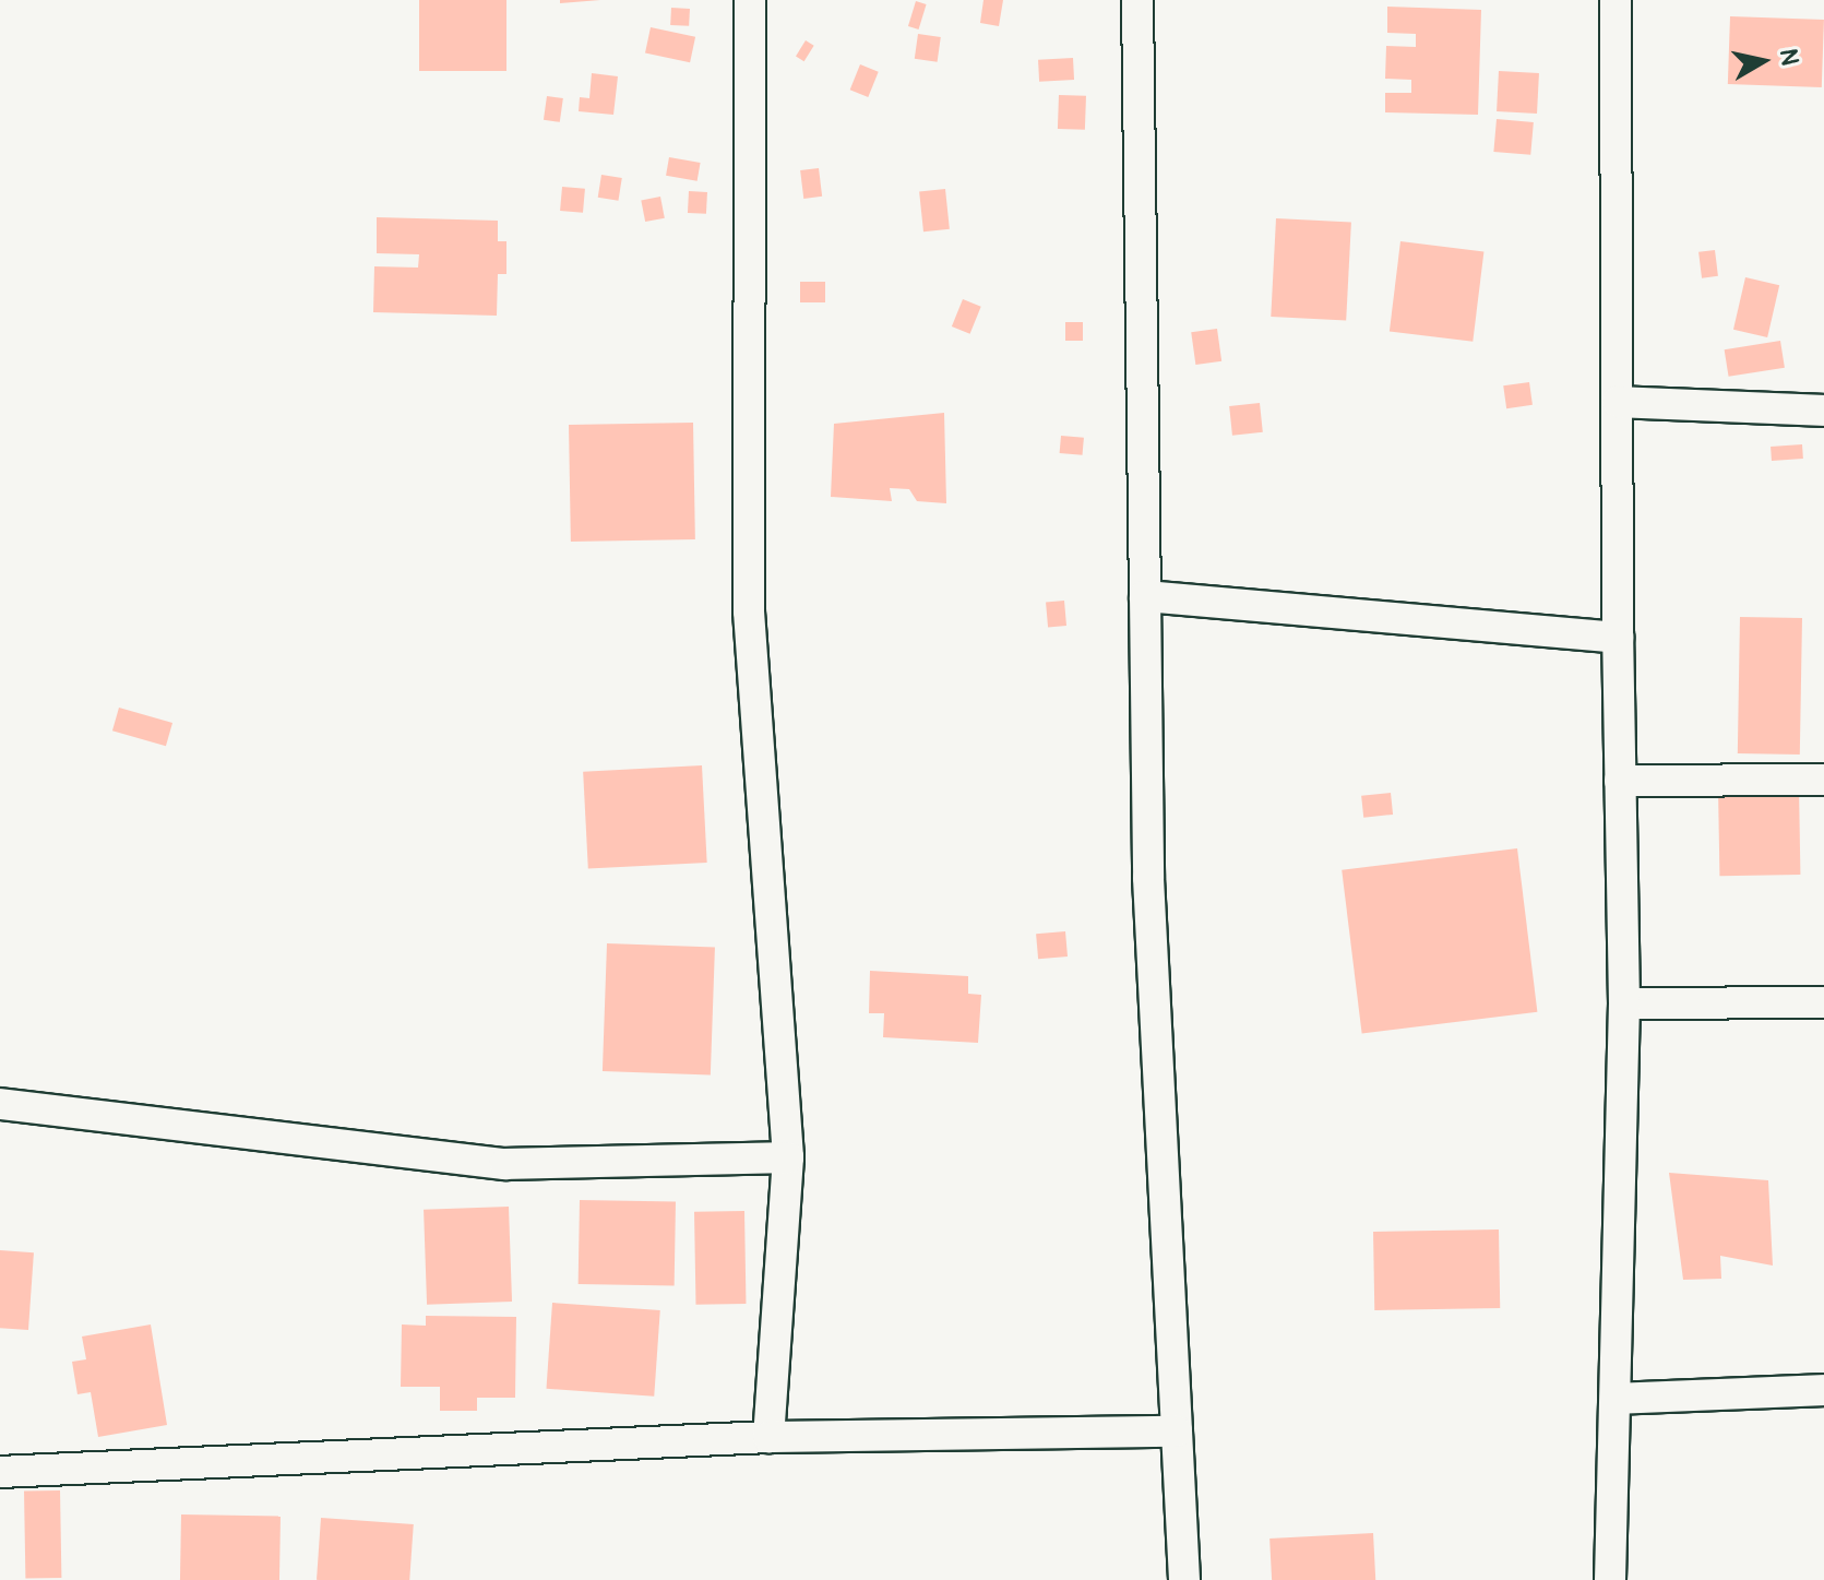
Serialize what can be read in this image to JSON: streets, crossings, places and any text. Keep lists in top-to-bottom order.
{
  "north": "right"
}
